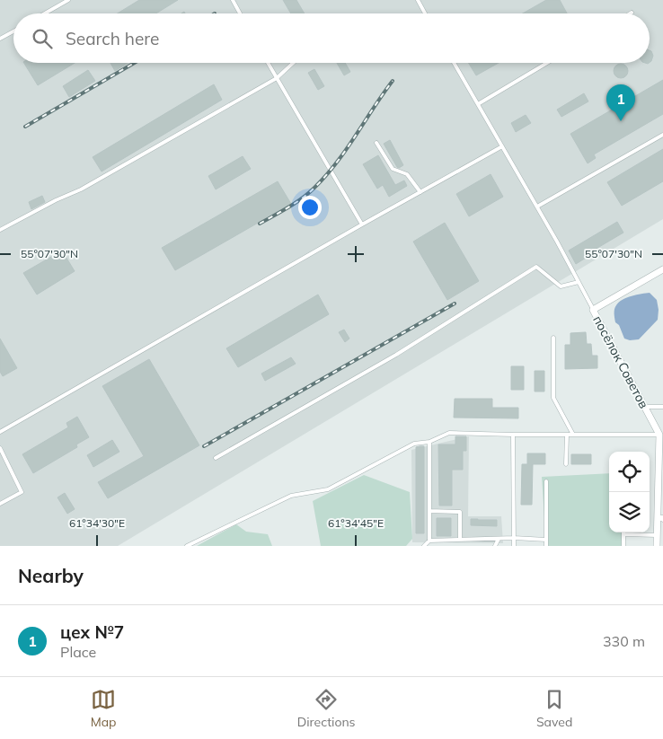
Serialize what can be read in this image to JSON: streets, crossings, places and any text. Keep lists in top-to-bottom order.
{
  "streets": {
    "street": ["посёлок Советов"]
  },
  "page": {
    "search": "Search here",
    "pins": "1",
    "heading": "Nearby",
    "list": [
      {
        "mark": "1",
        "name": "цех №7",
        "note": "Place",
        "value": "330 m"
      }
    ],
    "nav": ["Map", "Directions", "Saved"]
  },
  "coordinates": ["55°07'30\"N", "61°34'30\"E", "61°34'45\"E"]
}
